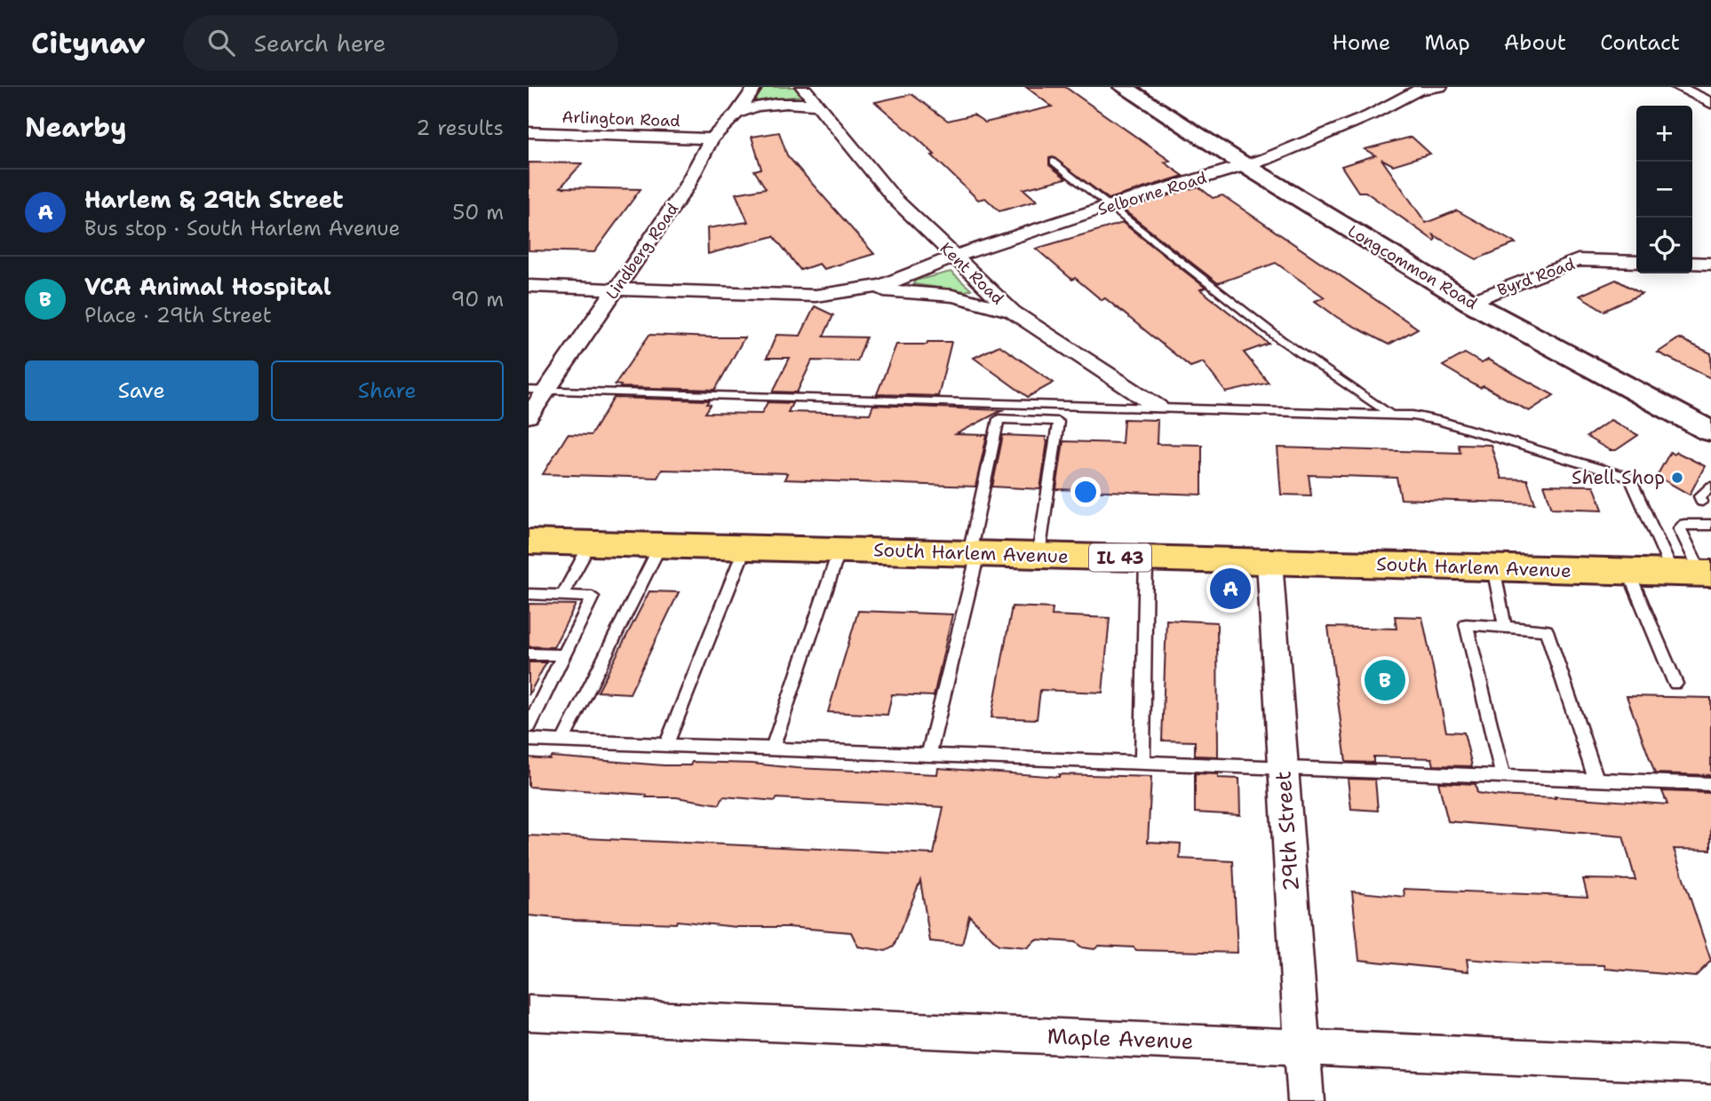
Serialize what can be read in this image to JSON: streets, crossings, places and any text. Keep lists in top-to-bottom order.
{
  "streets": {
    "main road": ["South Harlem Avenue", "IL 43"],
    "street": [
      "Arlington Road",
      "Selborne Road",
      "Lindberg Road",
      "Longcommon Road",
      "Kent Road",
      "Byrd Road",
      "29th Street",
      "Maple Avenue"
    ]
  },
  "crossings": [
    ["Arlington Road", "Lindberg Road"],
    ["Selborne Road", "Lindberg Road"],
    ["Selborne Road", "Longcommon Road"],
    ["Selborne Road", "Kent Road"],
    ["Longcommon Road", "Byrd Road"],
    ["South Harlem Avenue", "29th Street"],
    ["29th Street", "Maple Avenue"]
  ],
  "places": ["Shell Shop"],
  "page": {
    "header": "Citynav",
    "search": "Search here",
    "nav": [
      "Home",
      "Map",
      "About",
      "Contact"
    ],
    "heading": ["Nearby", "2 results"],
    "map_buttons": ["+", "−"],
    "list": [
      {
        "mark": "A",
        "name": "Harlem & 29th Street",
        "note": "Bus stop · South Harlem Avenue",
        "value": "50 m"
      },
      {
        "mark": "B",
        "name": "VCA Animal Hospital",
        "note": "Place · 29th Street",
        "value": "90 m"
      }
    ],
    "buttons": ["Save", "Share"],
    "pins": ["A", "B"]
  }
}
